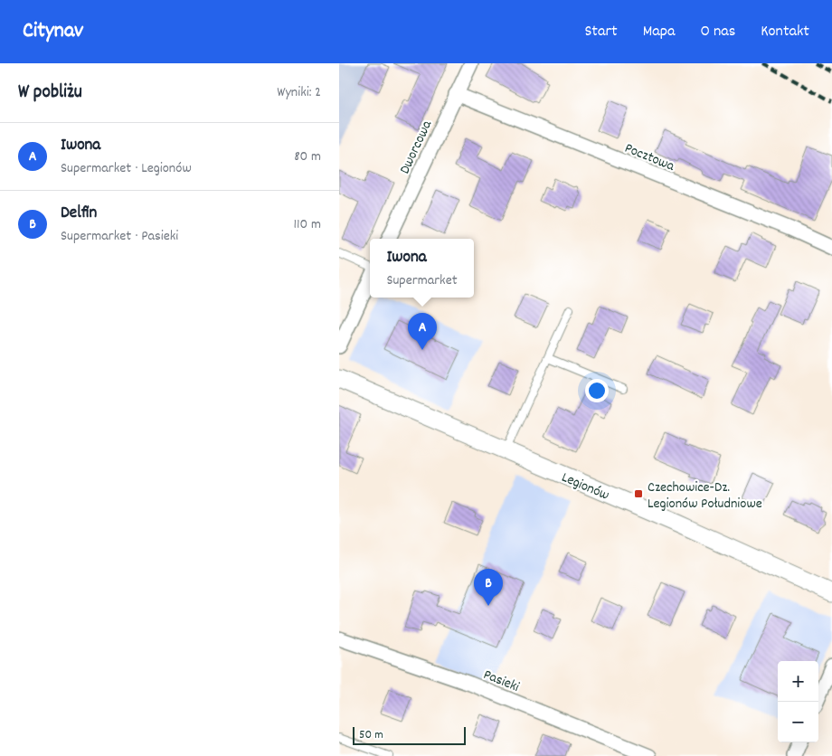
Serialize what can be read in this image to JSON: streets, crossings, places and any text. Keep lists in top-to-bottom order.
{
  "streets": {
    "street": [
      "Dworcowa",
      "Pocztowa",
      "Legionów",
      "Pasieki"
    ]
  },
  "crossings": [
    ["Dworcowa", "Pocztowa"]
  ],
  "places": {
    "transit": ["Czechowice-Dz. Legionów Południowe"]
  },
  "scale_bar": "50 m",
  "page": {
    "header": "Citynav",
    "nav": [
      "Start",
      "Mapa",
      "O nas",
      "Kontakt"
    ],
    "heading": ["W pobliżu", "Wyniki: 2"],
    "list": [
      {
        "mark": "A",
        "name": "Iwona",
        "note": "Supermarket · Legionów",
        "value": "80 m"
      },
      {
        "mark": "B",
        "name": "Delfin",
        "note": "Supermarket · Pasieki",
        "value": "110 m"
      }
    ],
    "popup": ["Iwona", "Supermarket"],
    "pins": ["A", "B"],
    "map_buttons": ["+", "−"],
    "scale": "50 m"
  }
}
